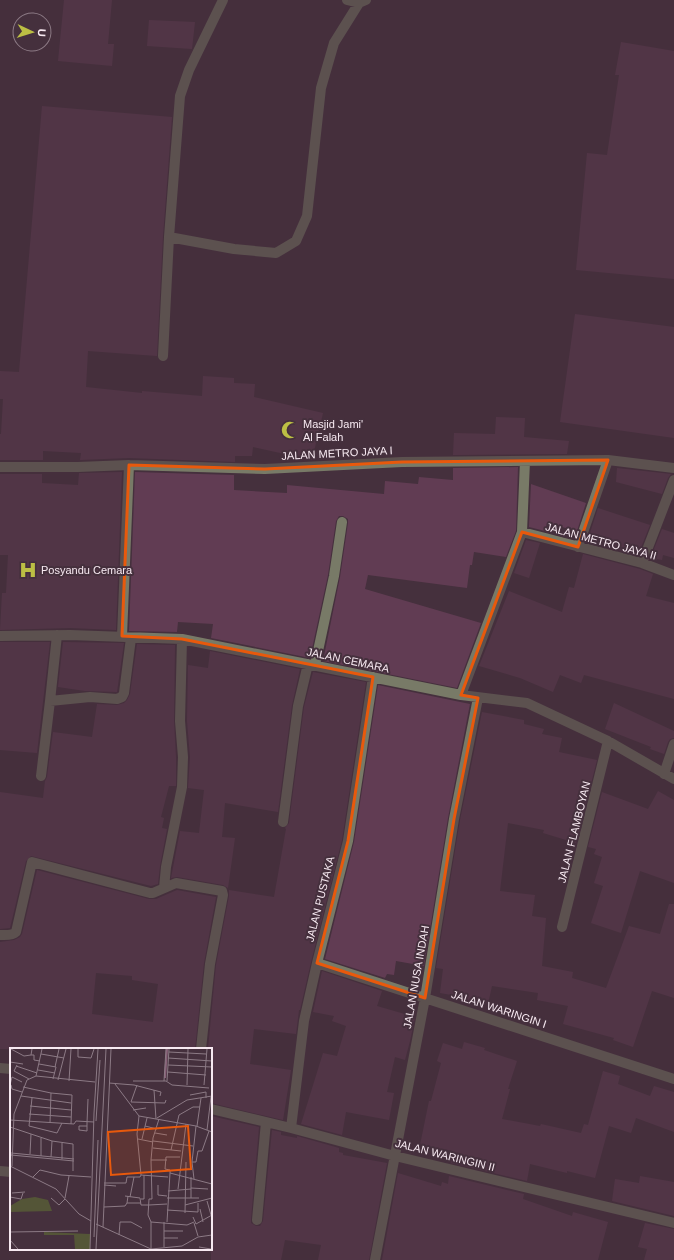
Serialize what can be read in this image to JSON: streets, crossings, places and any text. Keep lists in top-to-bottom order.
{
  "streets": {
    "street": [
      "JALAN METRO JAYA I",
      "JALAN METRO JAYA II",
      "JALAN CEMARA",
      "JALAN FLAMBOYAN",
      "JALAN PUSTAKA",
      "JALAN NUSA INDAH",
      "JALAN WARINGIN I",
      "JALAN WARINGIN II"
    ]
  },
  "crossings": [
    ["JALAN CEMARA", "JALAN FLAMBOYAN"],
    ["JALAN CEMARA", "JALAN PUSTAKA"],
    ["JALAN CEMARA", "JALAN NUSA INDAH"],
    ["JALAN PUSTAKA", "JALAN WARINGIN I"],
    ["JALAN PUSTAKA", "JALAN WARINGIN II"],
    ["JALAN NUSA INDAH", "JALAN WARINGIN I"],
    ["JALAN NUSA INDAH", "JALAN WARINGIN II"]
  ],
  "places": {
    "mosque": ["Masjid Jami' Al Falah"],
    "hospital": ["Posyandu Cemara"]
  },
  "north": "right"
}
